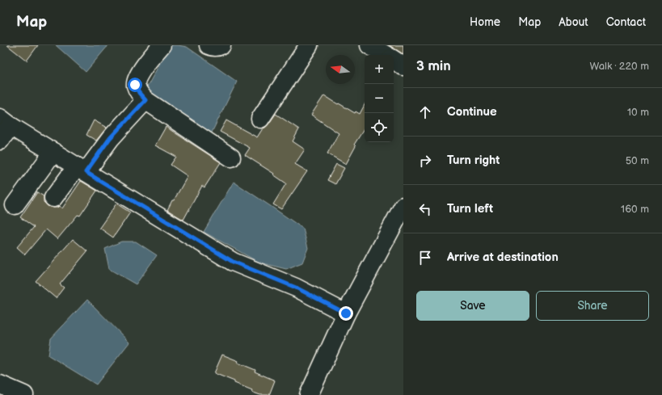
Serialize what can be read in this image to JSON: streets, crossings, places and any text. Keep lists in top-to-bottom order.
{
  "north": "left",
  "page": {
    "header": "Map",
    "nav": [
      "Home",
      "Map",
      "About",
      "Contact"
    ],
    "heading": ["3 min", "Walk · 220 m"],
    "map_buttons": ["+", "−"],
    "list": [
      ["Continue", "10 m"],
      ["Turn right", "50 m"],
      ["Turn left", "160 m"],
      "Arrive at destination"
    ],
    "buttons": ["Save", "Share"]
  }
}
